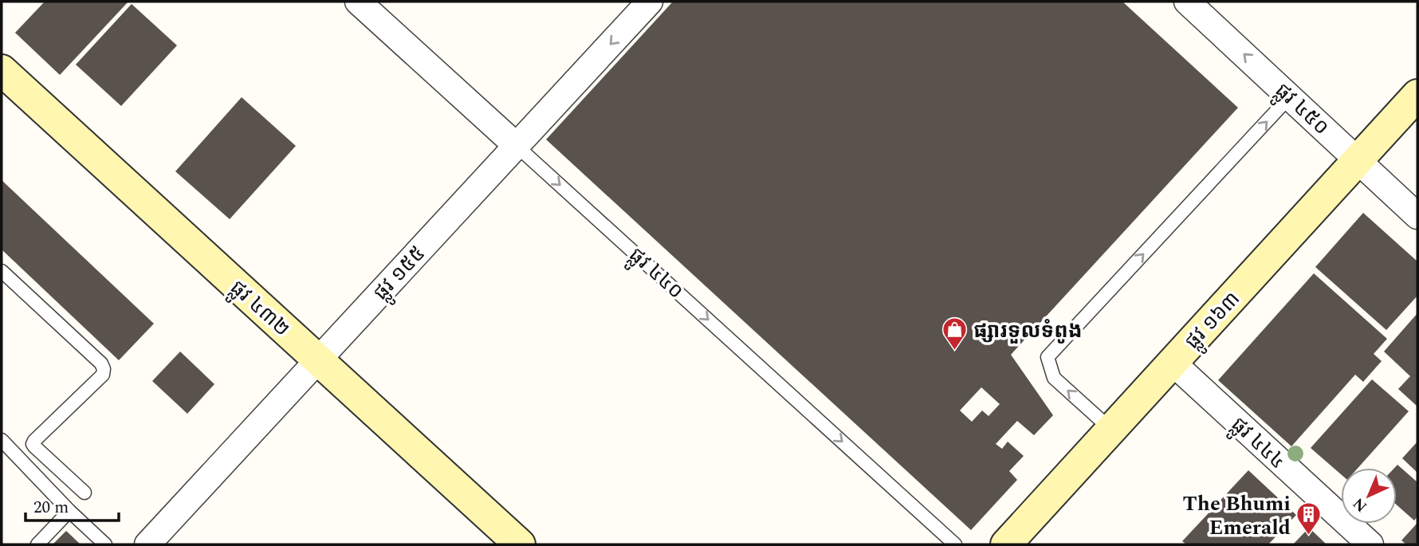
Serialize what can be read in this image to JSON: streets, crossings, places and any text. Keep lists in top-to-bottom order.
{
  "streets": {
    "street": [
      "ផ្លូវ ៤៥០",
      "ផ្លូវ ១៥៥",
      "ផ្លូវ ៤៤០",
      "ផ្លូវ ៤៣២",
      "ផ្លូវ ១៦៣",
      "ផ្លូវ ៤៤៤"
    ]
  },
  "crossings": [
    ["ផ្លូវ ៤៥០", "ផ្លូវ ១៦៣"],
    ["ផ្លូវ ១៥៥", "ផ្លូវ ៤៤០"],
    ["ផ្លូវ ១៥៥", "ផ្លូវ ៤៣២"],
    ["ផ្លូវ ១៦៣", "ផ្លូវ ៤៤៤"]
  ],
  "one_way": ["ផ្លូវ ៤៥០", "ផ្លូវ ៤៤០"],
  "places": {
    "shop": ["ផ្សារទួលទំពូង"],
    "building": ["The Bhumi Emerald"]
  },
  "scale_bar": "20 m",
  "north": "bottom left"
}
